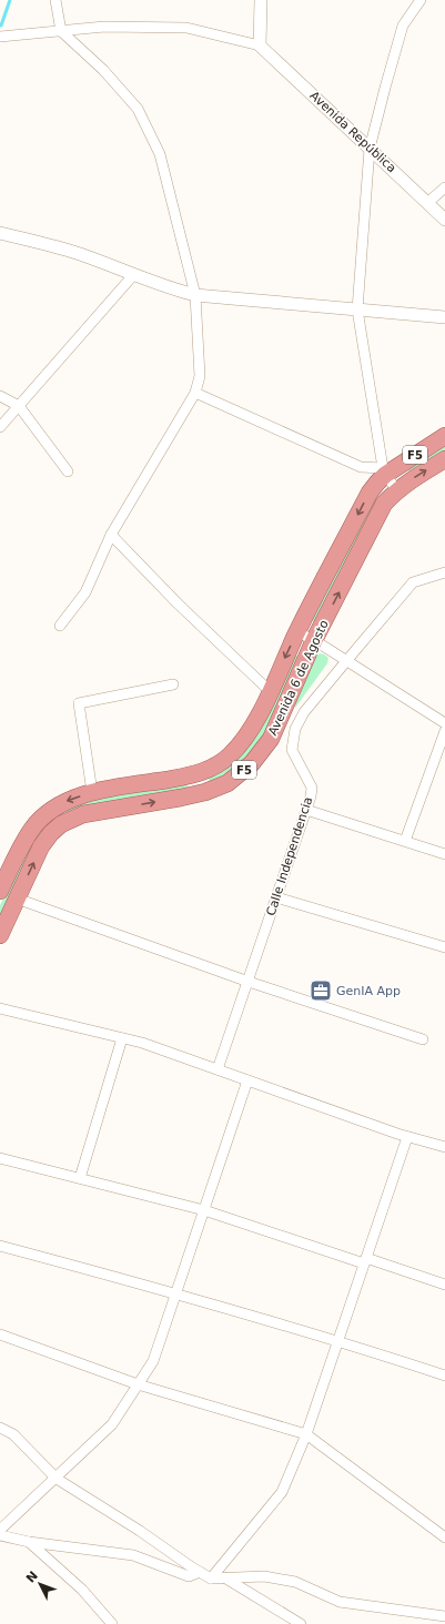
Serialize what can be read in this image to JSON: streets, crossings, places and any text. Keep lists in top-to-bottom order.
{
  "streets": {
    "highway": ["F5", "Avenida 6 de Agosto"],
    "street": ["Avenida República", "Calle Independencia"]
  },
  "places": {
    "office": ["GenIA App"]
  },
  "north": "top left"
}
